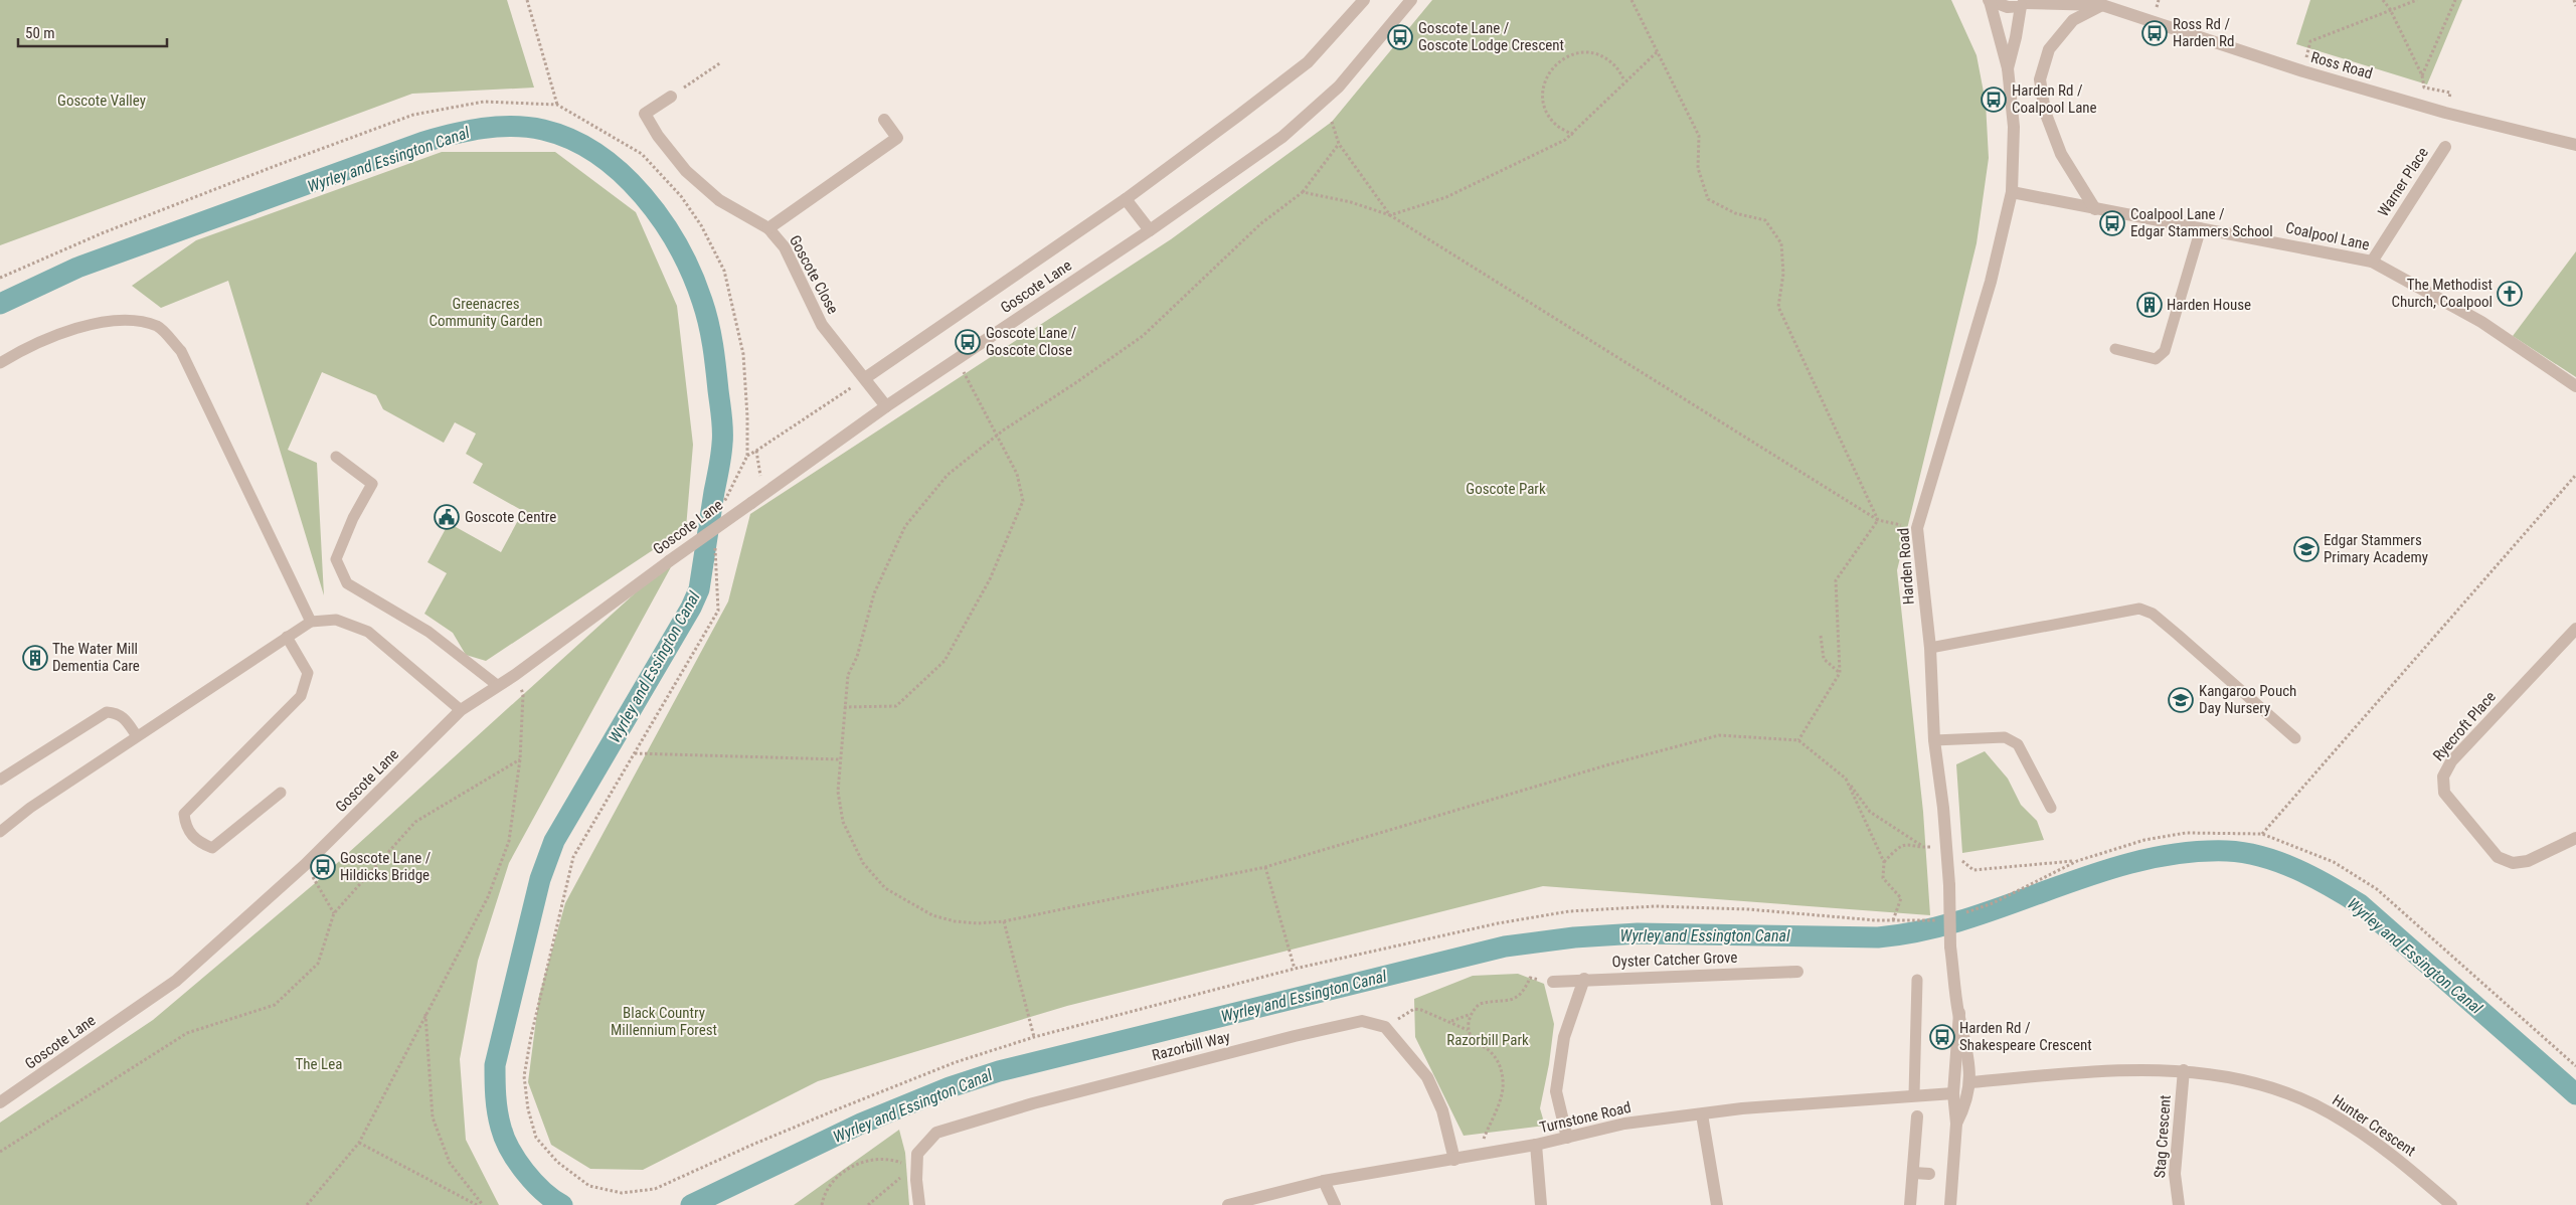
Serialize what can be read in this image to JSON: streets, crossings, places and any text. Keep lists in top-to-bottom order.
{
  "streets": {
    "street": [
      "Ross Road",
      "Warner Place",
      "Coalpool Lane",
      "Goscote Close",
      "Goscote Lane",
      "Harden Road",
      "Ryecroft Place",
      "Oyster Catcher Grove",
      "Razorbill Way",
      "Turnstone Road",
      "Hunter Crescent",
      "Stag Crescent"
    ]
  },
  "crossings": [
    ["Ross Road", "Harden Road"],
    ["Warner Place", "Coalpool Lane"],
    ["Coalpool Lane", "Harden Road"],
    ["Goscote Close", "Goscote Lane"],
    ["Harden Road", "Turnstone Road"],
    ["Harden Road", "Hunter Crescent"],
    ["Hunter Crescent", "Stag Crescent"]
  ],
  "water": ["Wyrley and Essington Canal"],
  "parks": [
    "Goscote Valley",
    "Greenacres Community Garden",
    "Goscote Park",
    "Black Country Millennium Forest",
    "Razorbill Park",
    "The Lea"
  ],
  "places": {
    "bus stop": [
      "Ross Rd / Harden Rd",
      "Goscote Lane / Goscote Lodge Crescent",
      "Harden Rd / Coalpool Lane",
      "Coalpool Lane / Edgar Stammers School",
      "Goscote Lane / Goscote Close",
      "Goscote Lane / Hildicks Bridge",
      "Harden Rd / Shakespeare Crescent"
    ],
    "church": ["The Methodist Church, Coalpool"],
    "building": ["Harden House", "The Water Mill Dementia Care"],
    "public building": ["Goscote Centre"],
    "school or university": ["Edgar Stammers Primary Academy", "Kangaroo Pouch Day Nursery"]
  },
  "scale_bar": "50 m"
}
